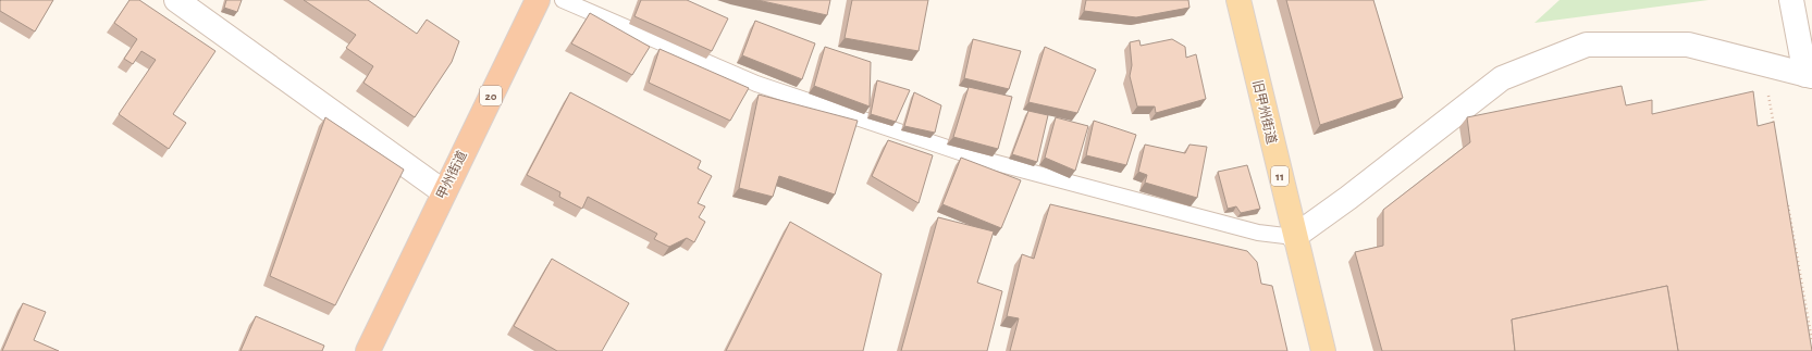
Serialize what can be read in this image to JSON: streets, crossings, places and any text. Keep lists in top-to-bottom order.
{
  "streets": {
    "highway": ["20", "甲州街道"],
    "main road": ["旧甲州街道", "11"]
  }
}
